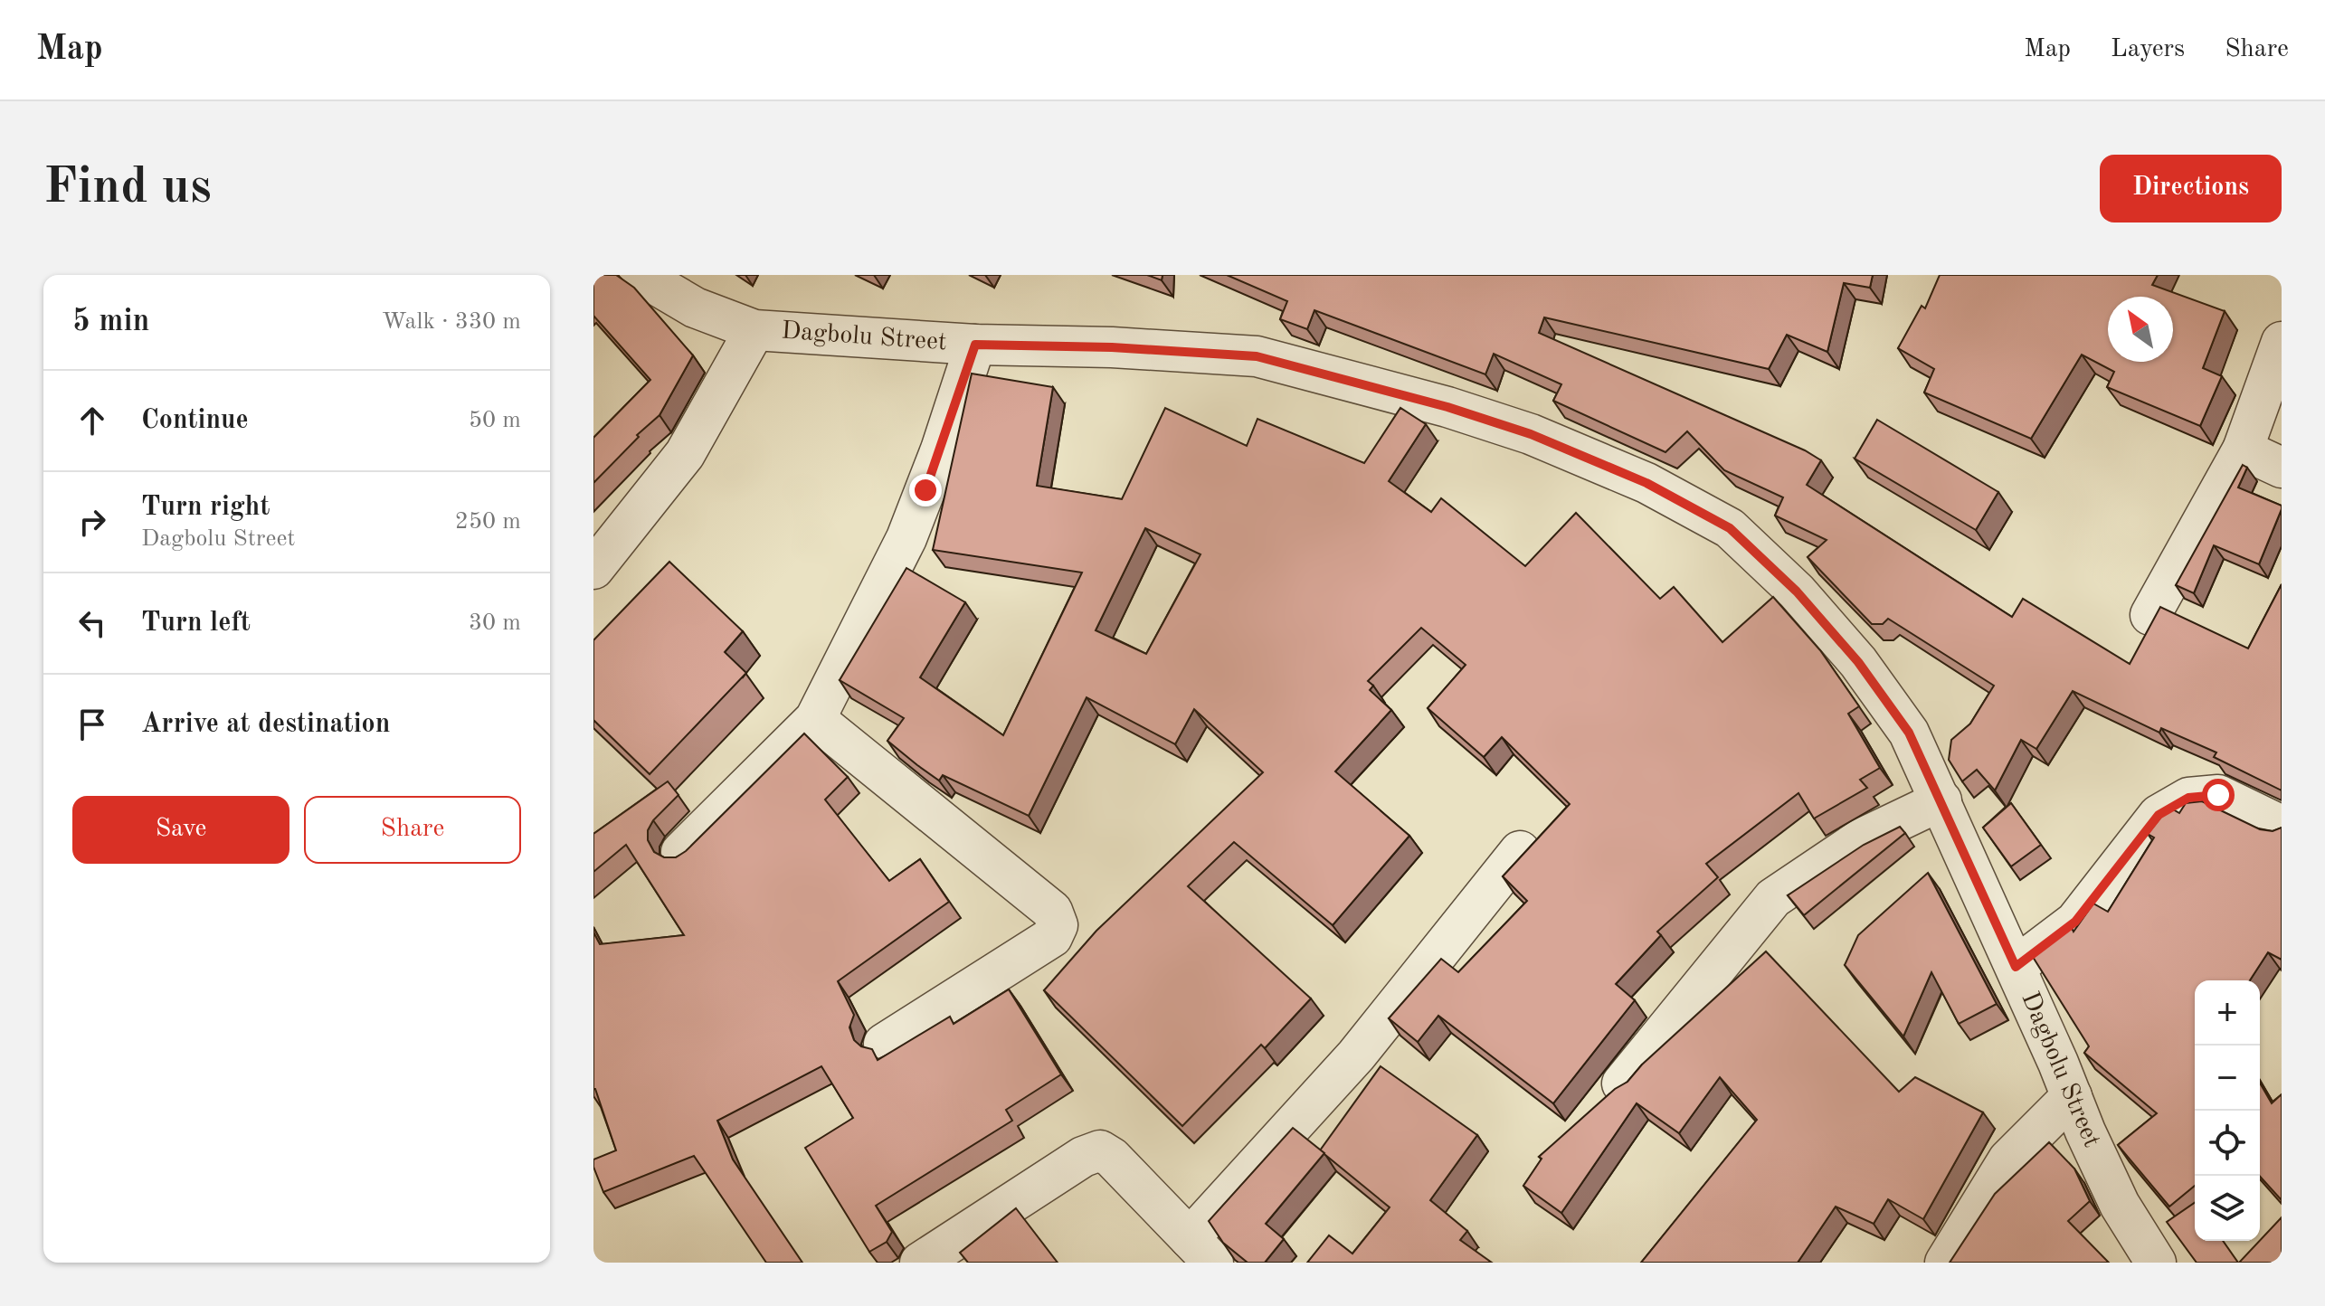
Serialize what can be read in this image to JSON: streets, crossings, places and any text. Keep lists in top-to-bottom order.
{
  "streets": {
    "street": ["Dagbolu Street"]
  },
  "north": "top left",
  "page": {
    "header": "Map",
    "nav": ["Map", "Layers", "Share"],
    "buttons": [
      "Directions",
      ["Save", "Share"]
    ],
    "title": "Find us",
    "heading": ["5 min", "Walk · 330 m"],
    "list": [
      ["Continue", "50 m"],
      ["Turn right", "Dagbolu Street", "250 m"],
      ["Turn left", "30 m"],
      "Arrive at destination"
    ],
    "map_buttons": ["+", "−"]
  }
}
